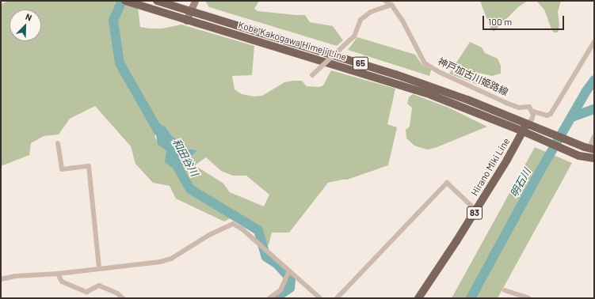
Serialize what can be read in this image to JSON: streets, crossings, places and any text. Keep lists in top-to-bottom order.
{
  "streets": {
    "main road": [
      "Kobe Kakogawa Himeji Line",
      "65",
      "Hirano Miki Line",
      "83"
    ],
    "street": ["神戸加古川姫路線"]
  },
  "crossings": [
    ["Kobe Kakogawa Himeji Line", "Hirano Miki Line"]
  ],
  "water": ["和田谷川", "明石川"],
  "scale_bar": "100 m",
  "north": "top right"
}
